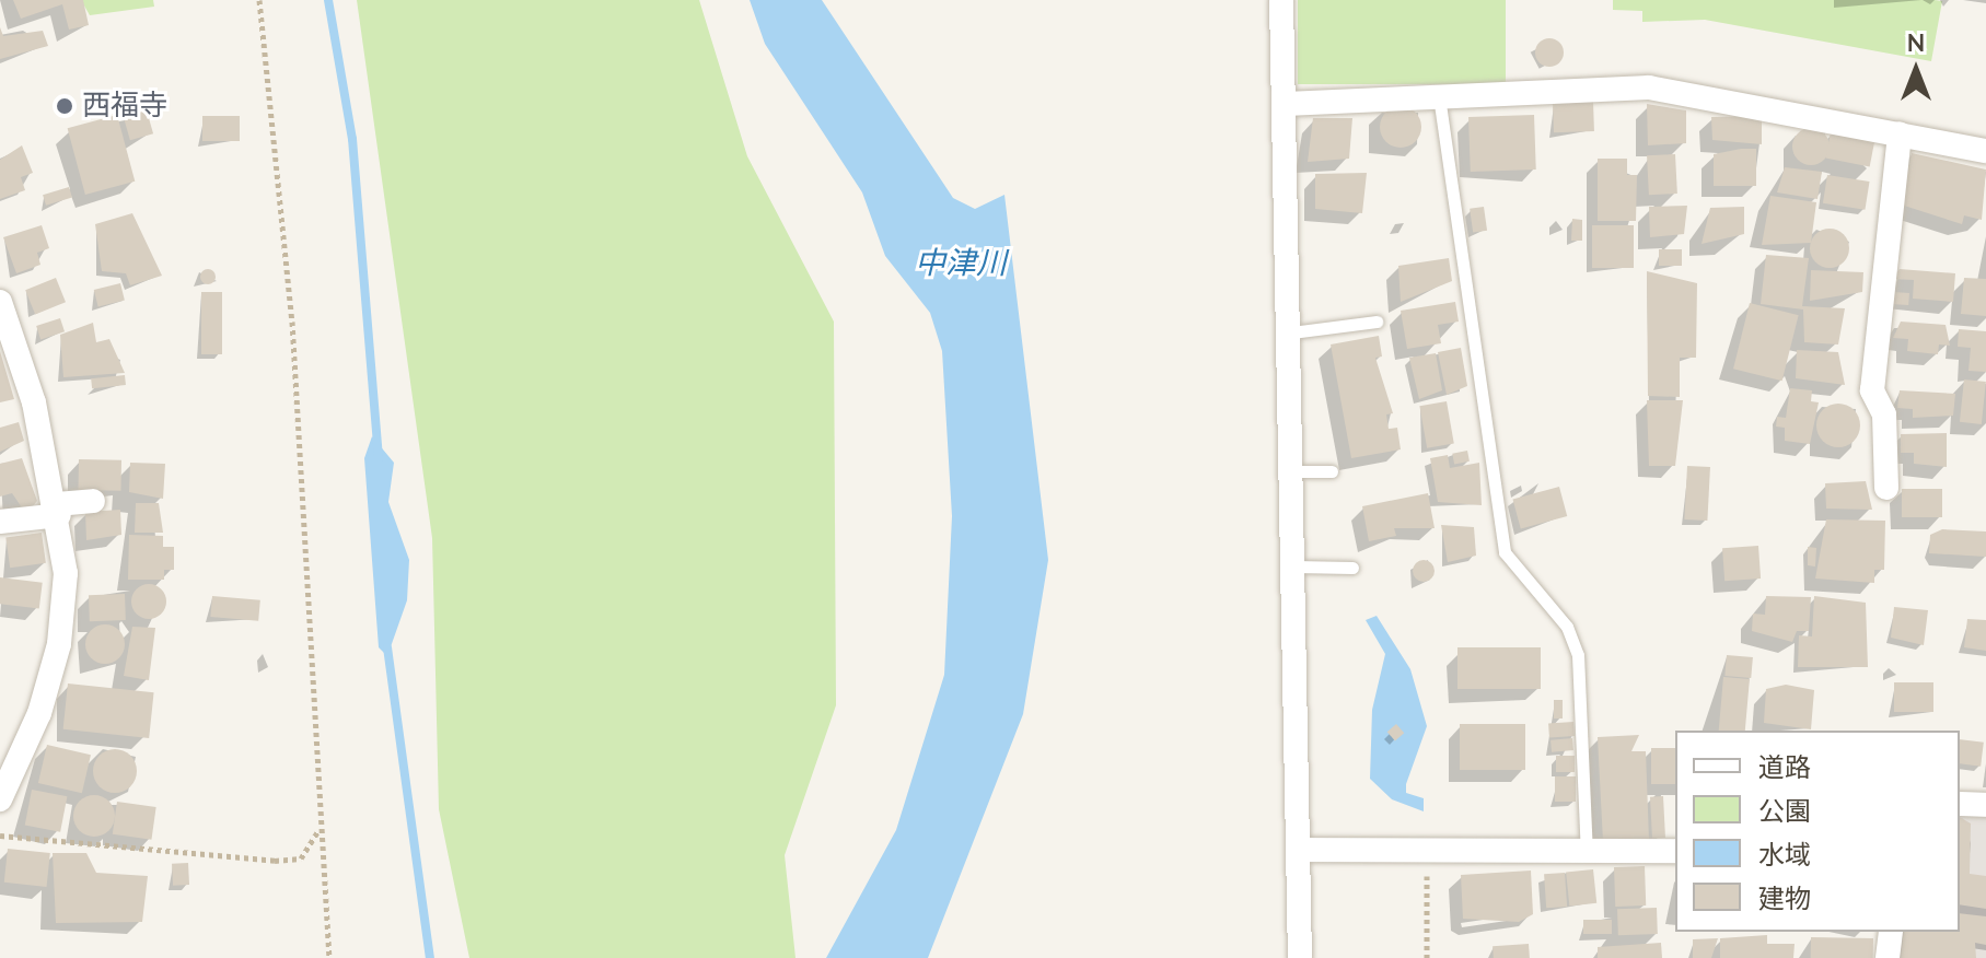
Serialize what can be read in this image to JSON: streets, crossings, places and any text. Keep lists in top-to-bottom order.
{
  "water": ["中津川"],
  "places": ["西福寺"],
  "legend": [
    "道路",
    "公園",
    "水域",
    "建物"
  ],
  "north": "top"
}
